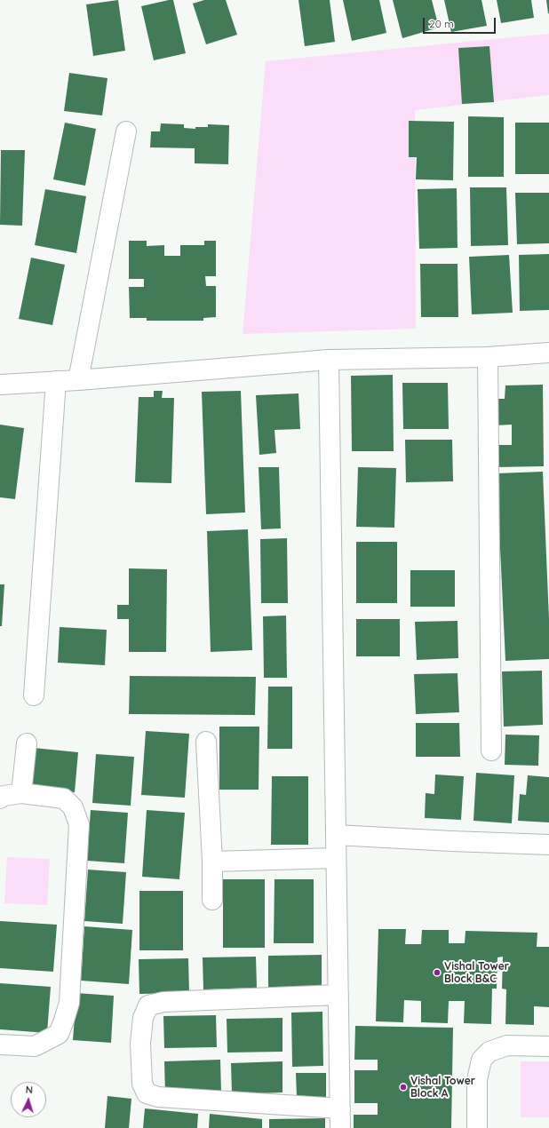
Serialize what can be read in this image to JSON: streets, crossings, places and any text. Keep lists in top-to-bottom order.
{
  "places": ["Vishal Tower Block B&C", "Vishal Tower Block A"],
  "scale_bar": "20 m",
  "north": "top"
}
